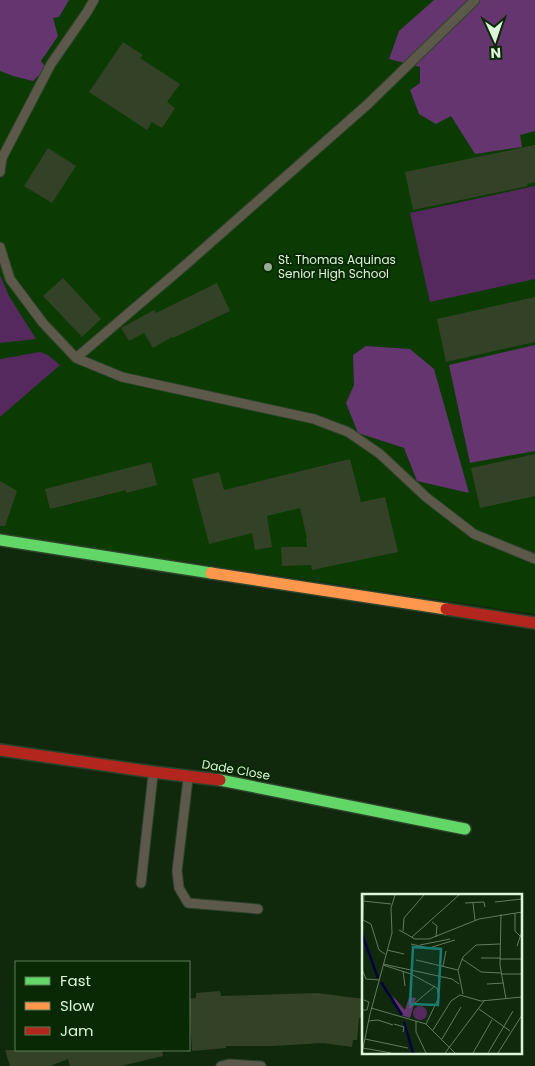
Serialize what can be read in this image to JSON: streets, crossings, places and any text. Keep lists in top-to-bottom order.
{
  "streets": {
    "street": ["Dade Close"]
  },
  "places": ["St. Thomas Aquinas Senior High School"],
  "legend": ["Fast", "Slow", "Jam"],
  "north": "bottom"
}
